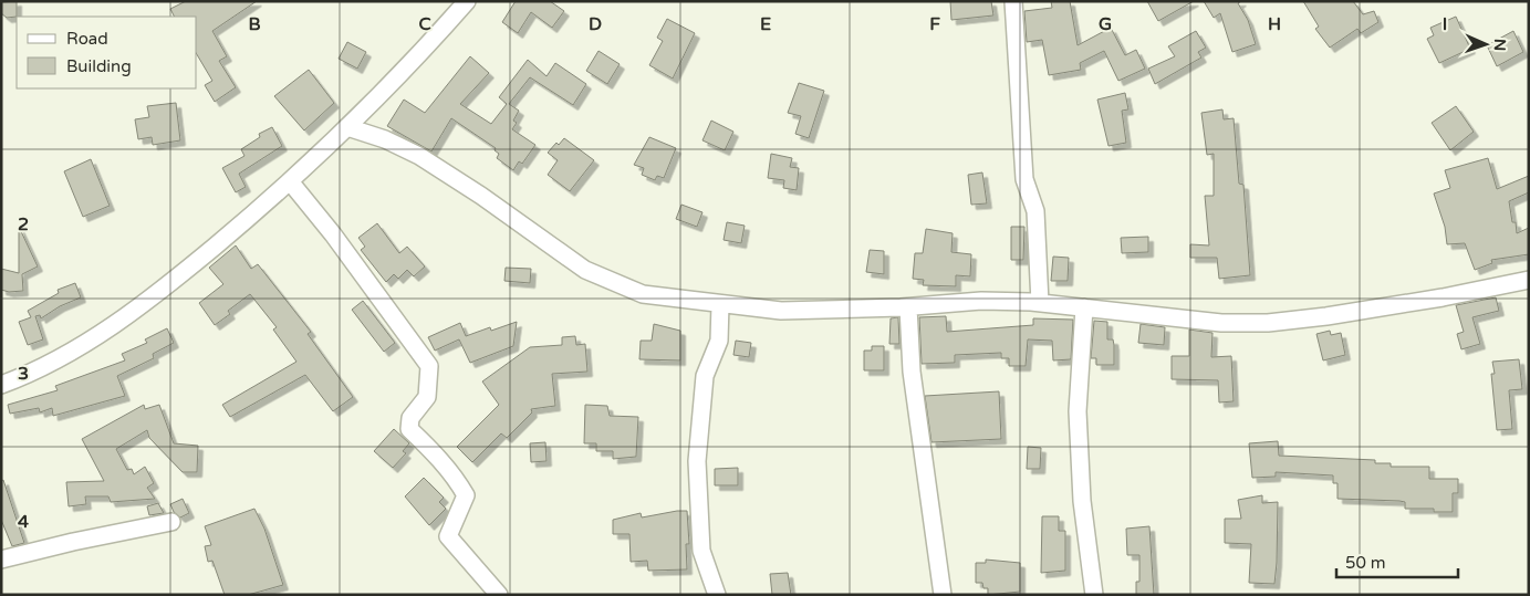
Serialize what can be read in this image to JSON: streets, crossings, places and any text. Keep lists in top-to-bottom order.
{
  "legend": ["Road", "Building"],
  "scale_bar": "50 m",
  "north": "right",
  "grid": {
    "columns": [
      "B",
      "C",
      "D",
      "E",
      "F",
      "G",
      "H",
      "I"
    ],
    "rows": ["2", "3", "4"]
  }
}
